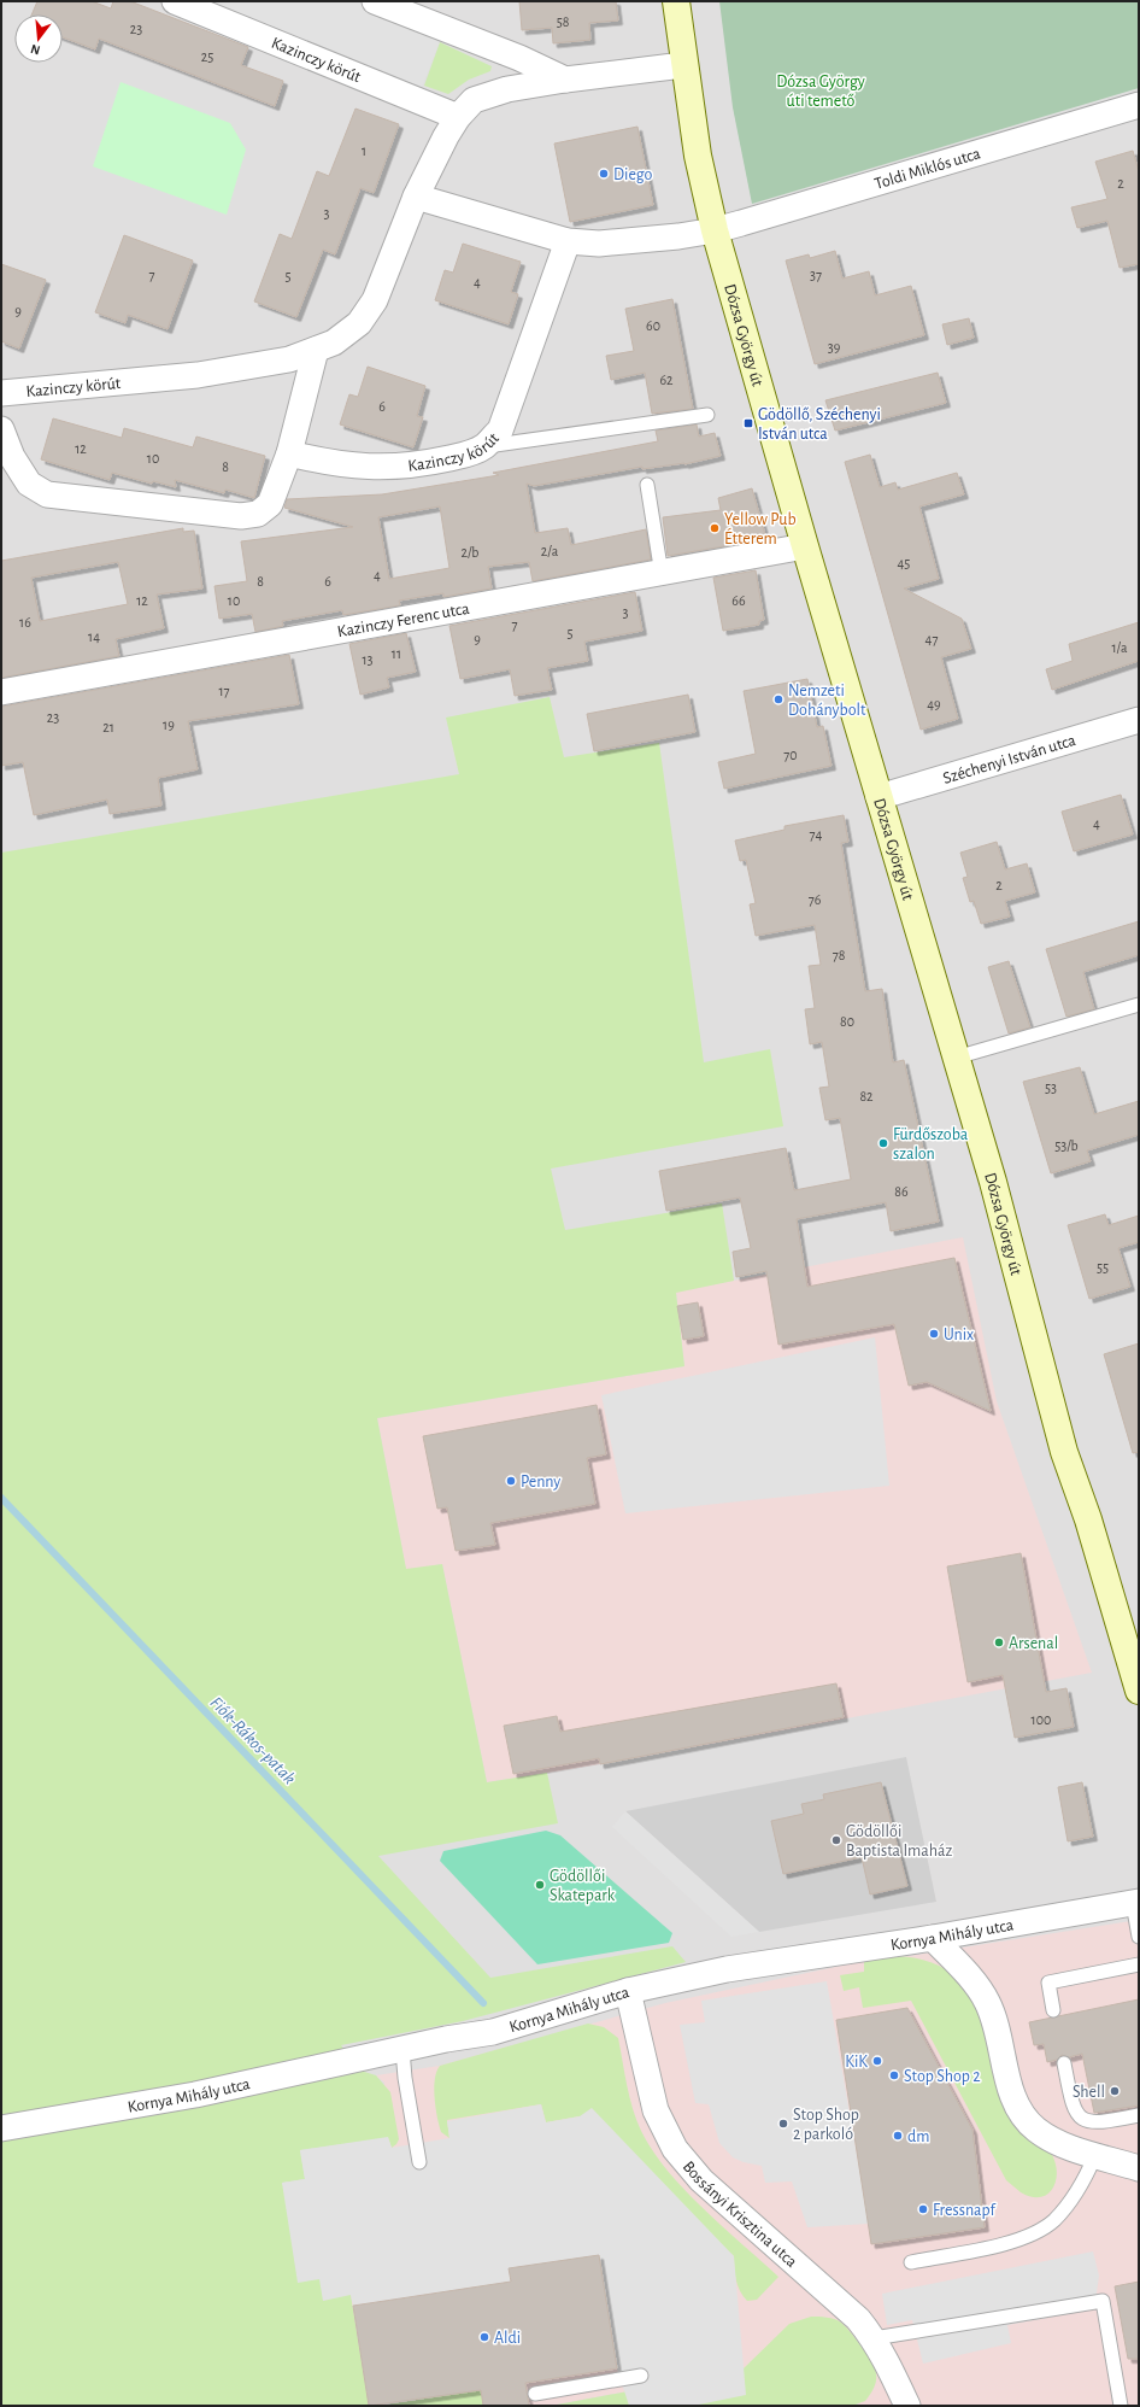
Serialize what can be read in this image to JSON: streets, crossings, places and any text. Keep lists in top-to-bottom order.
{
  "streets": {
    "main road": ["Dózsa György út"],
    "street": [
      "Kazinczy körút",
      "Toldi Miklós utca",
      "Kazinczy Ferenc utca",
      "Széchenyi István utca",
      "Kornya Mihály utca",
      "Bossányi Krisztina utca"
    ]
  },
  "crossings": [
    ["Kazinczy körút", "Dózsa György út"],
    ["Toldi Miklós utca", "Dózsa György út"],
    ["Dózsa György út", "Kazinczy Ferenc utca"],
    ["Dózsa György út", "Széchenyi István utca"],
    ["Kornya Mihály utca", "Bossányi Krisztina utca"]
  ],
  "water": ["Fiók-Rákos-patak"],
  "parks": ["Dózsa György úti temető"],
  "places": {
    "other": [
      "Diego",
      "Yellow Pub Étterem",
      "Nemzeti Dohánybolt",
      "Fürdőszoba szalon",
      "Unix",
      "Penny",
      "Arsenal",
      "Gödöllői Baptista Imaház",
      "Gödöllői Skatepark",
      "KiK",
      "Stop Shop 2",
      "Shell",
      "Stop Shop 2 parkoló",
      "dm",
      "Fressnapf",
      "Aldi"
    ],
    "transit": ["Gödöllő, Széchenyi István utca"]
  },
  "house_numbers": [
    "58",
    "23",
    "25",
    "1",
    "2",
    "3",
    "7",
    "37",
    "5",
    "4",
    "9",
    "60",
    "39",
    "62",
    "6",
    "12",
    "10",
    "8",
    "2/a",
    "2/b",
    "45",
    "4",
    "8",
    "6",
    "12",
    "10",
    "66",
    "3",
    "16",
    "7",
    "5",
    "14",
    "9",
    "47",
    "1/a",
    "11",
    "13",
    "17",
    "49",
    "23",
    "19",
    "21",
    "70",
    "4",
    "74",
    "2",
    "76",
    "78",
    "80",
    "53",
    "82",
    "53/b",
    "86",
    "55",
    "100"
  ],
  "north": "bottom"
}
